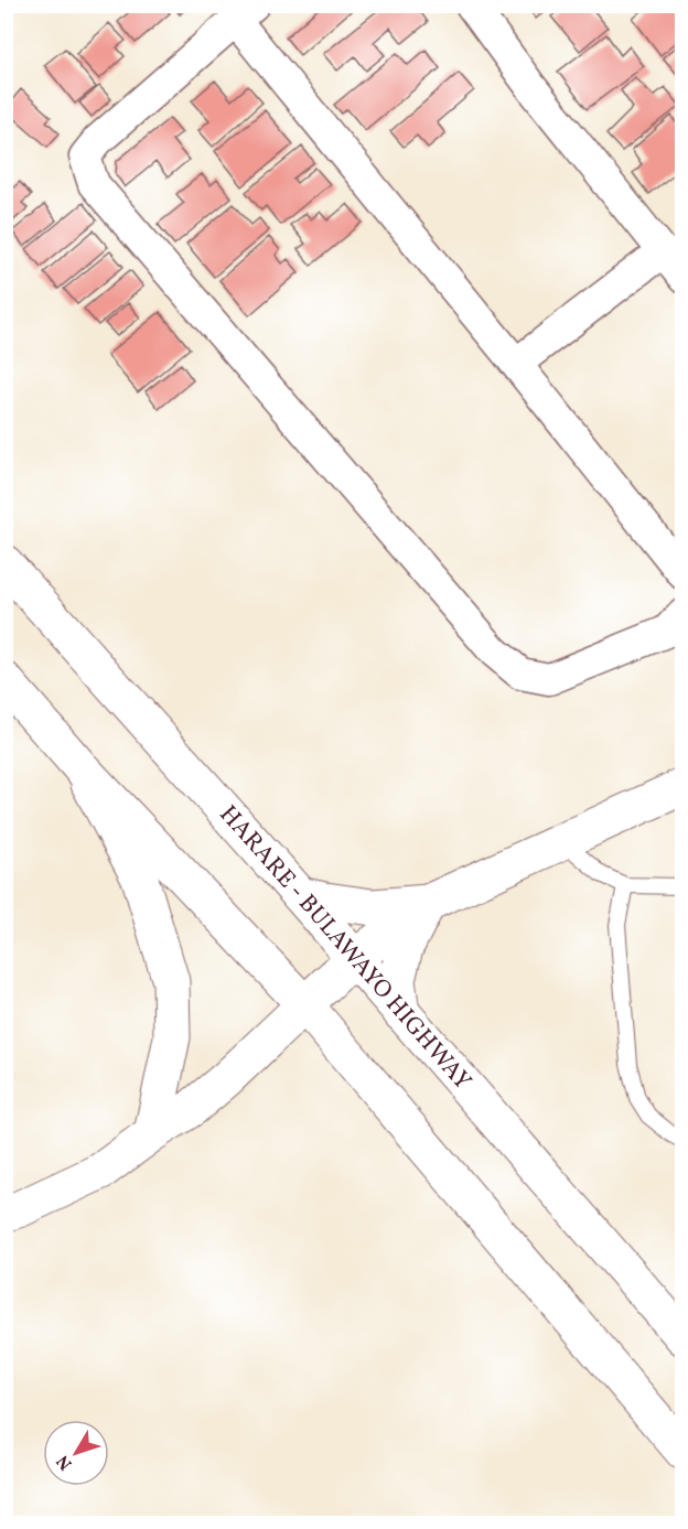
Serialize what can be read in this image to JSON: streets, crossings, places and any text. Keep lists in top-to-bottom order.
{
  "streets": {
    "main road": ["HARARE - BULAWAYO HIGHWAY"]
  },
  "north": "bottom left"
}
